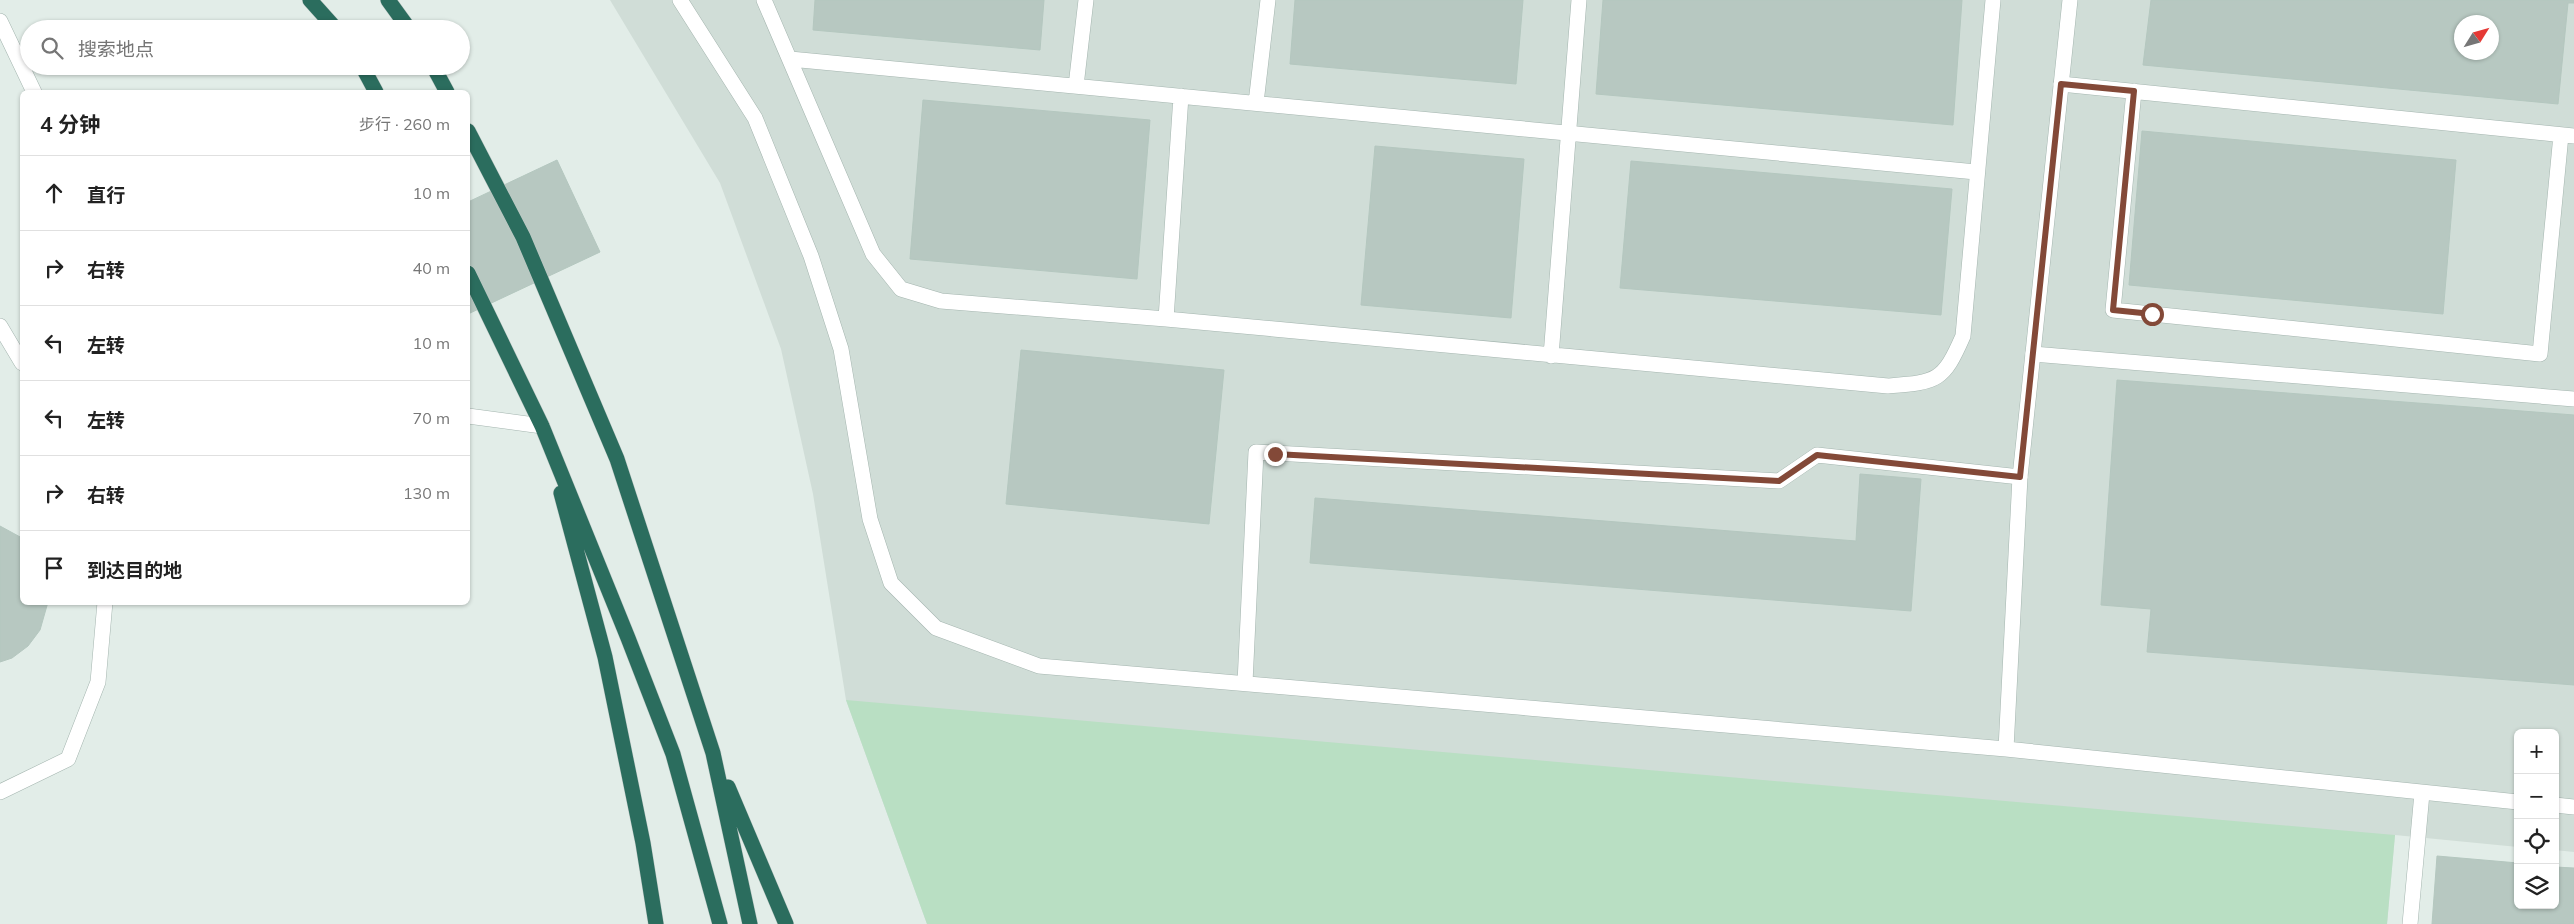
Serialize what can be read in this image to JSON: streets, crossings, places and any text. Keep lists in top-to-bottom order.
{
  "north": "top right",
  "page": {
    "search": "搜索地点",
    "heading": ["4 分钟", "步行 · 260 m"],
    "list": [
      ["直行", "10 m"],
      ["右转", "40 m"],
      ["左转", "10 m"],
      ["左转", "70 m"],
      ["右转", "130 m"],
      "到达目的地"
    ],
    "map_buttons": ["+", "−"]
  }
}
